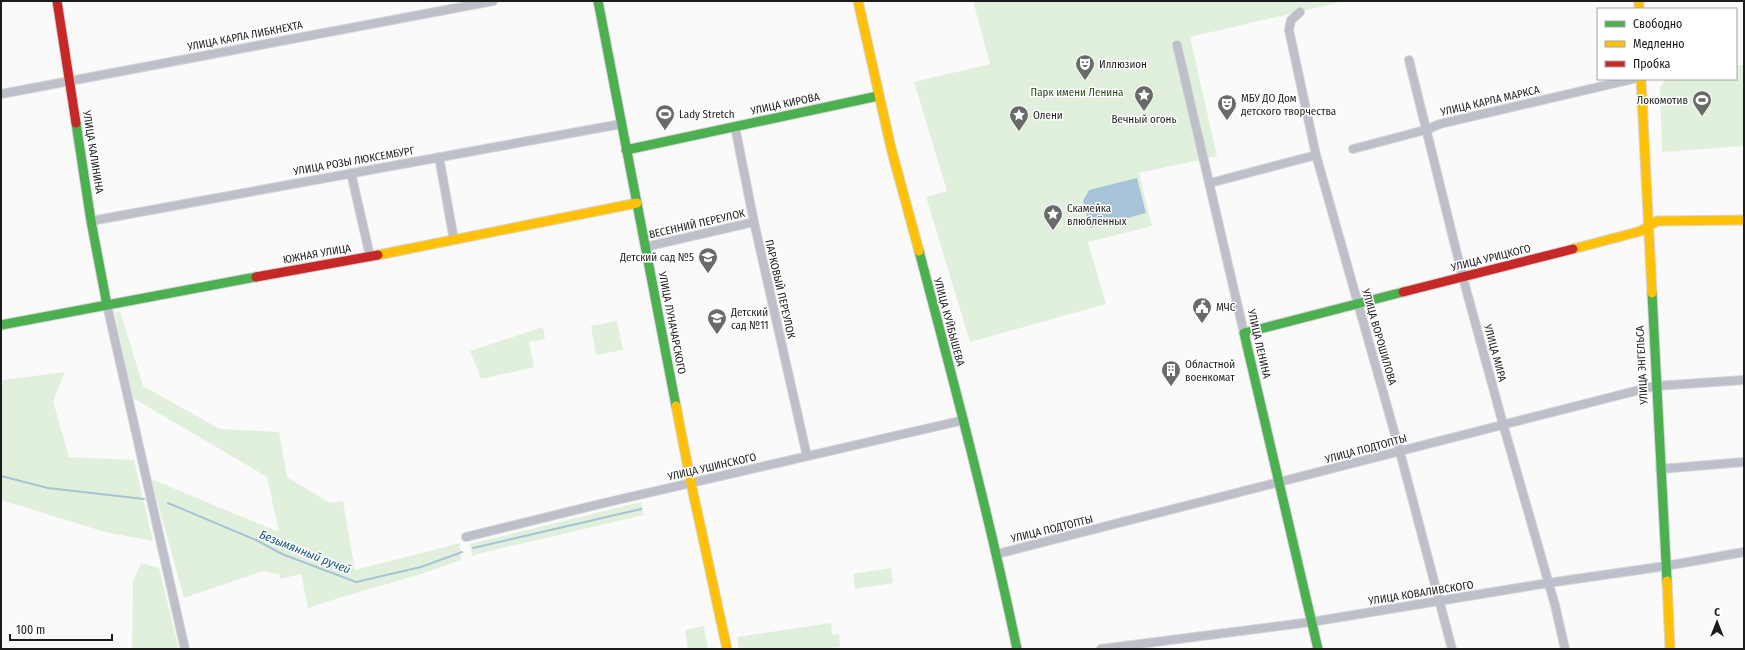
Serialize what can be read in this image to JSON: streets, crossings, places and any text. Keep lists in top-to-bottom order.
{
  "streets": {
    "street": [
      "УЛИЦА КАРЛА ЛИБКНЕХТА",
      "УЛИЦА КАРЛА МАРКСА",
      "УЛИЦА КИРОВА",
      "УЛИЦА КАЛИНИНА",
      "УЛИЦА РОЗЫ ЛЮКСЕМБУРГ",
      "ВЕСЕННИЙ ПЕРЕУЛОК",
      "ЮЖНАЯ УЛИЦА",
      "УЛИЦА УРИЦКОГО",
      "ПАРКОВЫЙ ПЕРЕУЛОК",
      "УЛИЦА КУЙБЫШЕВА",
      "УЛИЦА ЛУНАЧАРСКОГО",
      "УЛИЦА ВОРОШИЛОВА",
      "УЛИЦА ЛЕНИНА",
      "УЛИЦА МИРА",
      "УЛИЦА ЭНГЕЛЬСА",
      "УЛИЦА ПОДТОПТЫ",
      "УЛИЦА УШИНСКОГО",
      "УЛИЦА КОВАЛИВСКОГО"
    ]
  },
  "crossings": [
    ["УЛИЦА КАРЛА ЛИБКНЕХТА", "УЛИЦА КАЛИНИНА"],
    ["УЛИЦА КАРЛА МАРКСА", "УЛИЦА МИРА"],
    ["УЛИЦА КИРОВА", "ПАРКОВЫЙ ПЕРЕУЛОК"],
    ["УЛИЦА КИРОВА", "УЛИЦА КУЙБЫШЕВА"],
    ["УЛИЦА КИРОВА", "УЛИЦА ЛУНАЧАРСКОГО"],
    ["УЛИЦА КАЛИНИНА", "УЛИЦА РОЗЫ ЛЮКСЕМБУРГ"],
    ["УЛИЦА КАЛИНИНА", "ЮЖНАЯ УЛИЦА"],
    ["УЛИЦА РОЗЫ ЛЮКСЕМБУРГ", "УЛИЦА ЛУНАЧАРСКОГО"],
    ["ВЕСЕННИЙ ПЕРЕУЛОК", "ПАРКОВЫЙ ПЕРЕУЛОК"],
    ["ВЕСЕННИЙ ПЕРЕУЛОК", "УЛИЦА ЛУНАЧАРСКОГО"],
    ["ЮЖНАЯ УЛИЦА", "УЛИЦА ЛУНАЧАРСКОГО"],
    ["УЛИЦА УРИЦКОГО", "УЛИЦА ВОРОШИЛОВА"],
    ["УЛИЦА УРИЦКОГО", "УЛИЦА ЛЕНИНА"],
    ["УЛИЦА УРИЦКОГО", "УЛИЦА МИРА"],
    ["УЛИЦА УРИЦКОГО", "УЛИЦА ЭНГЕЛЬСА"],
    ["ПАРКОВЫЙ ПЕРЕУЛОК", "УЛИЦА УШИНСКОГО"],
    ["УЛИЦА КУЙБЫШЕВА", "УЛИЦА ПОДТОПТЫ"],
    ["УЛИЦА КУЙБЫШЕВА", "УЛИЦА УШИНСКОГО"],
    ["УЛИЦА ЛУНАЧАРСКОГО", "УЛИЦА УШИНСКОГО"],
    ["УЛИЦА ВОРОШИЛОВА", "УЛИЦА ПОДТОПТЫ"],
    ["УЛИЦА ВОРОШИЛОВА", "УЛИЦА КОВАЛИВСКОГО"],
    ["УЛИЦА ЛЕНИНА", "УЛИЦА ПОДТОПТЫ"],
    ["УЛИЦА ЛЕНИНА", "УЛИЦА КОВАЛИВСКОГО"],
    ["УЛИЦА МИРА", "УЛИЦА ПОДТОПТЫ"],
    ["УЛИЦА МИРА", "УЛИЦА КОВАЛИВСКОГО"],
    ["УЛИЦА ЭНГЕЛЬСА", "УЛИЦА ПОДТОПТЫ"],
    ["УЛИЦА ЭНГЕЛЬСА", "УЛИЦА КОВАЛИВСКОГО"]
  ],
  "water": ["Безымянный ручей"],
  "parks": ["Парк имени Ленина"],
  "places": {
    "theatre": ["Иллюзион", "МБУ ДО Дом детского творчества"],
    "place": ["Вечный огонь", "Олени", "Скамейка влюблённых"],
    "sports": ["Локомотив", "Lady Stretch"],
    "school or university": ["Детский сад №5", "Детский сад №11"],
    "public building": ["МЧС"],
    "building": ["Областной военкомат"]
  },
  "legend": ["Свободно", "Медленно", "Пробка"],
  "scale_bar": "100 m",
  "north": "top"
}
